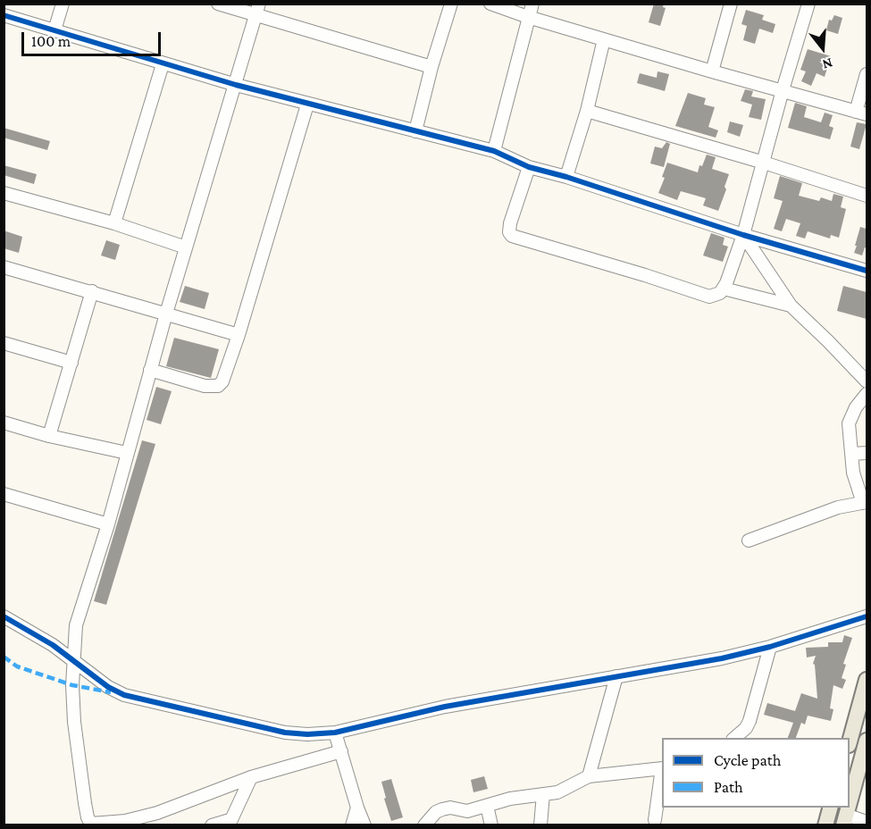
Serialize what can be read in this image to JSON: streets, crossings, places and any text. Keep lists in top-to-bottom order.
{
  "legend": ["Cycle path", "Path"],
  "scale_bar": "100 m",
  "north": "bottom"
}
